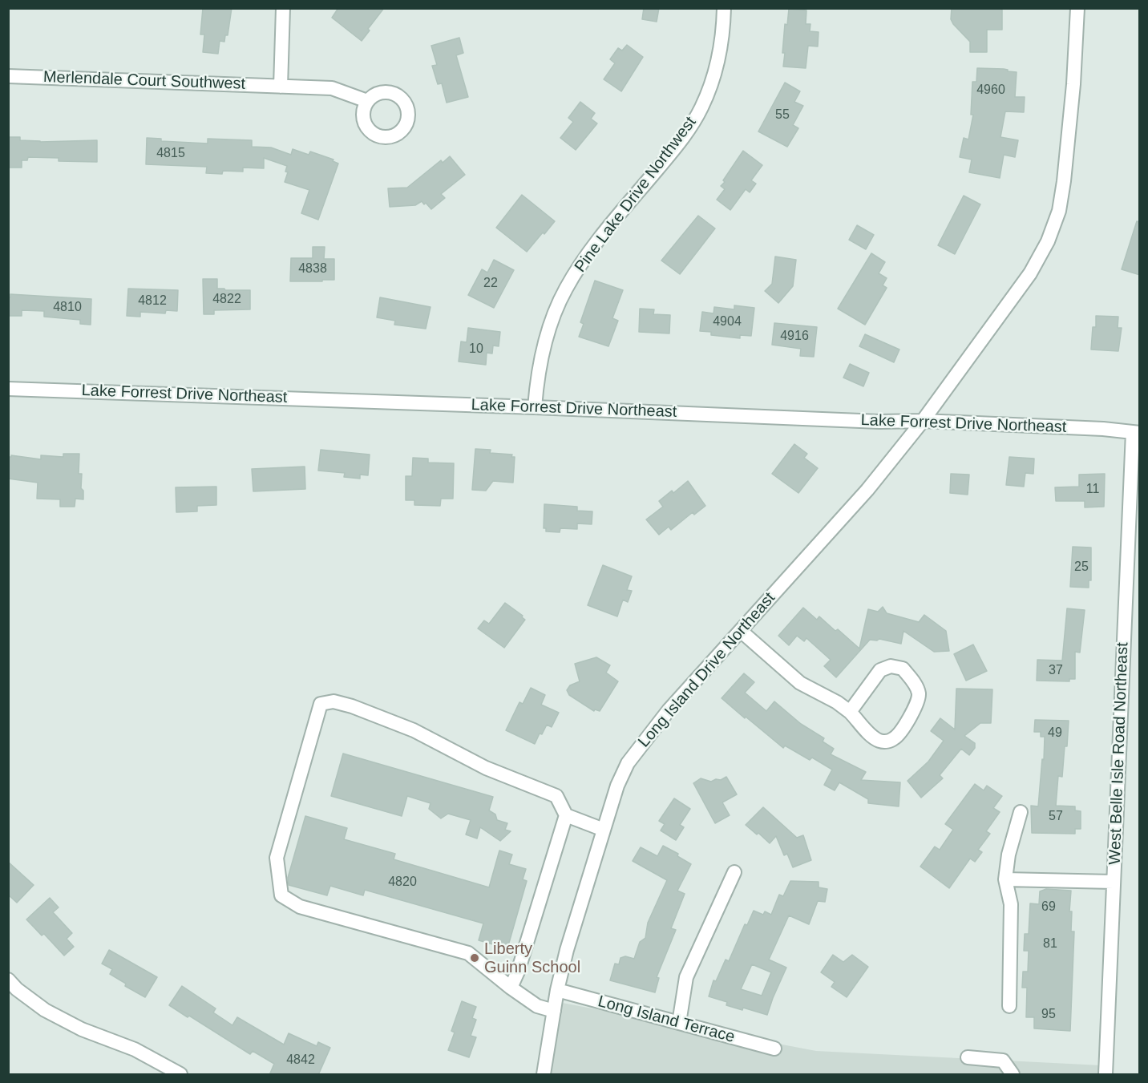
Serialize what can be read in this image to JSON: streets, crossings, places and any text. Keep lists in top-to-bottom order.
{
  "streets": {
    "street": [
      "Merlendale Court Southwest",
      "Pine Lake Drive Northwest",
      "Lake Forrest Drive Northeast",
      "Long Island Drive Northeast",
      "West Belle Isle Road Northeast",
      "Long Island Terrace"
    ]
  },
  "crossings": [
    ["Pine Lake Drive Northwest", "Lake Forrest Drive Northeast"],
    ["Lake Forrest Drive Northeast", "Long Island Drive Northeast"],
    ["Lake Forrest Drive Northeast", "West Belle Isle Road Northeast"],
    ["Long Island Drive Northeast", "Long Island Terrace"]
  ],
  "places": ["Liberty Guinn School"],
  "house_numbers": [
    "4960",
    "55",
    "4815",
    "4838",
    "22",
    "4822",
    "4812",
    "4810",
    "4904",
    "4916",
    "10",
    "11",
    "25",
    "37",
    "49",
    "57",
    "4820",
    "69",
    "81",
    "95",
    "4842"
  ]
}
